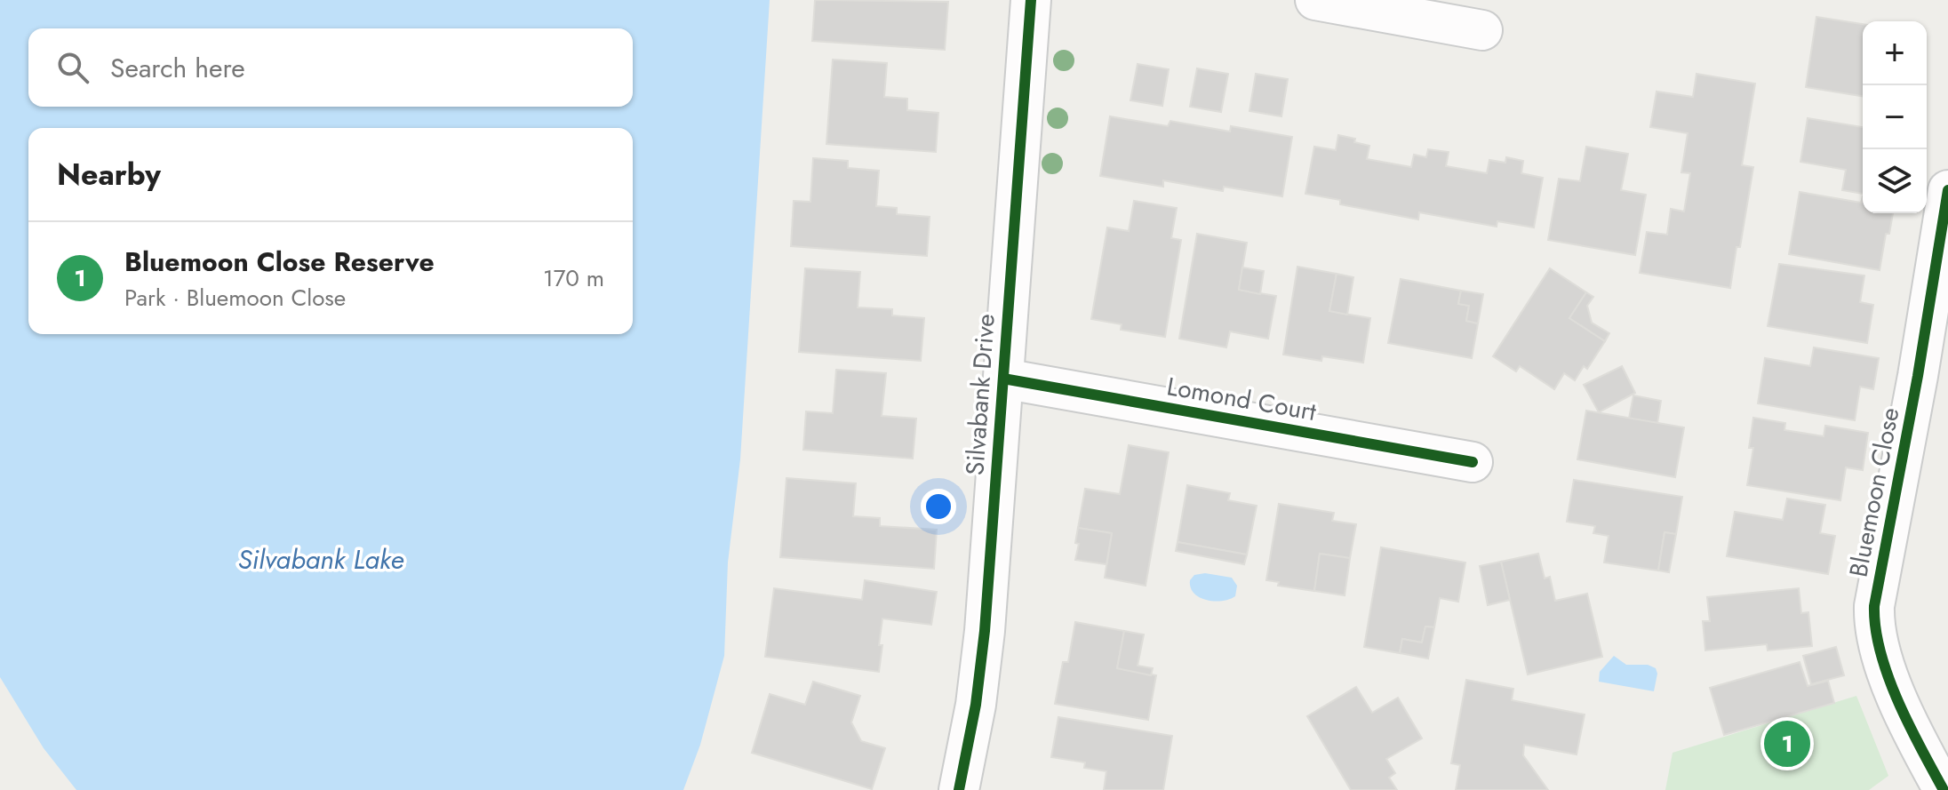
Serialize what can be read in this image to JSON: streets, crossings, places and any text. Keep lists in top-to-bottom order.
{
  "streets": {
    "street": ["Silvabank Drive", "Lomond Court", "Bluemoon Close"]
  },
  "crossings": [
    ["Silvabank Drive", "Lomond Court"]
  ],
  "water": ["Silvabank Lake"],
  "page": {
    "map_buttons": ["+", "−"],
    "search": "Search here",
    "heading": "Nearby",
    "list": [
      {
        "mark": "1",
        "name": "Bluemoon Close Reserve",
        "note": "Park · Bluemoon Close",
        "value": "170 m"
      }
    ],
    "pins": "1"
  }
}
